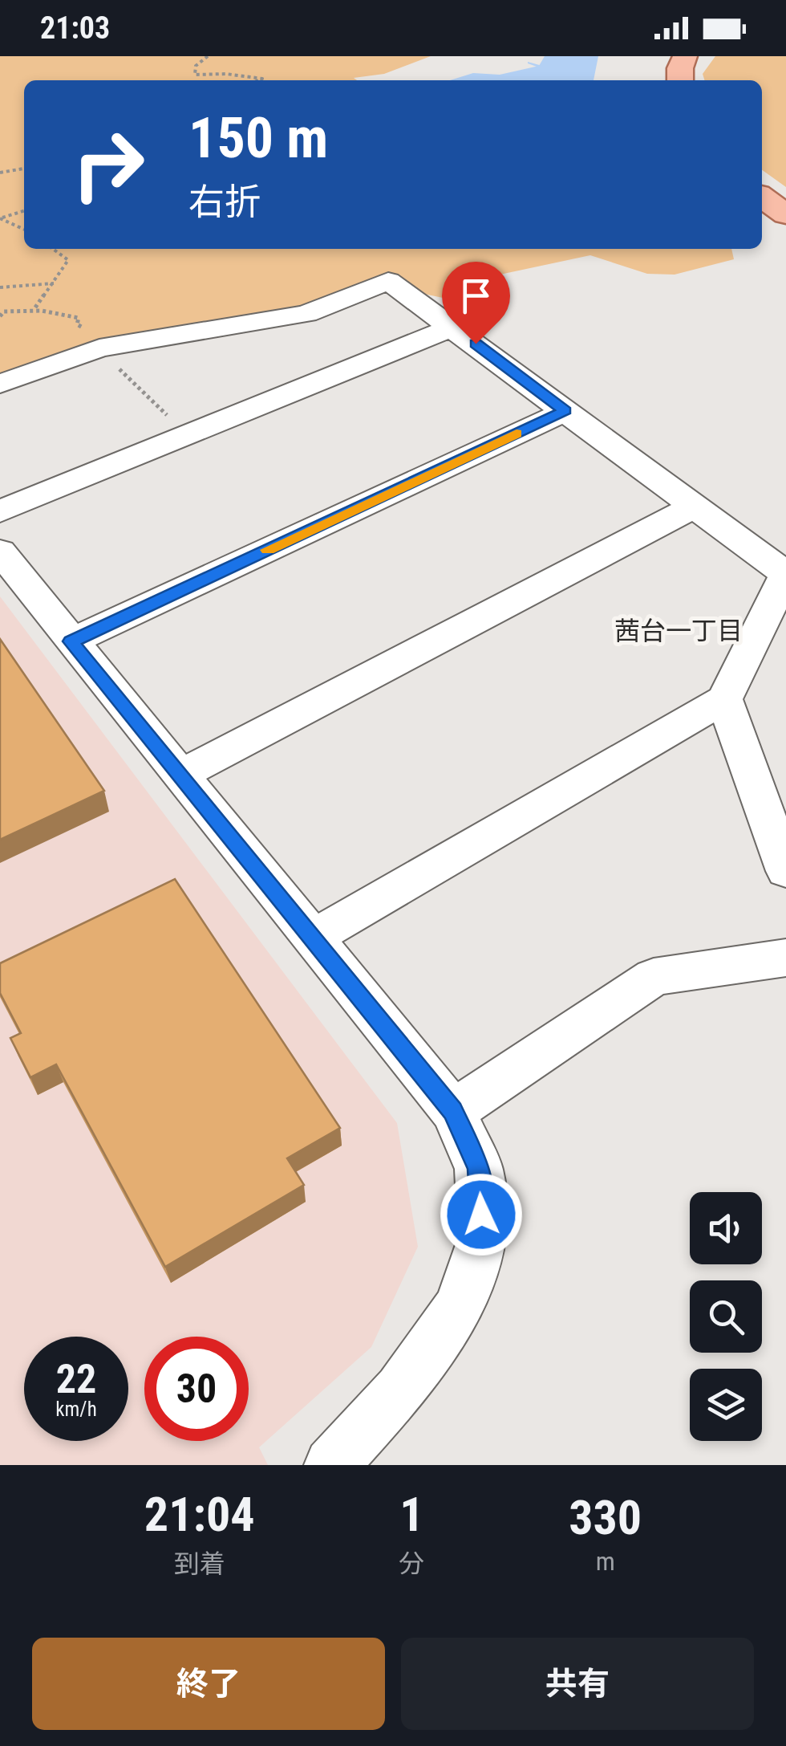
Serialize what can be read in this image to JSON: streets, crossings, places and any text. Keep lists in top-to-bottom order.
{
  "districts": ["茜台一丁目"],
  "page": {
    "status": "21:03",
    "turn": ["150 m", "右折"],
    "speed": "22 km/h",
    "limit": "30",
    "eta": [
      "21:04",
      "到着",
      "1",
      "分",
      "330",
      "m"
    ],
    "buttons": ["終了", "共有"]
  }
}
